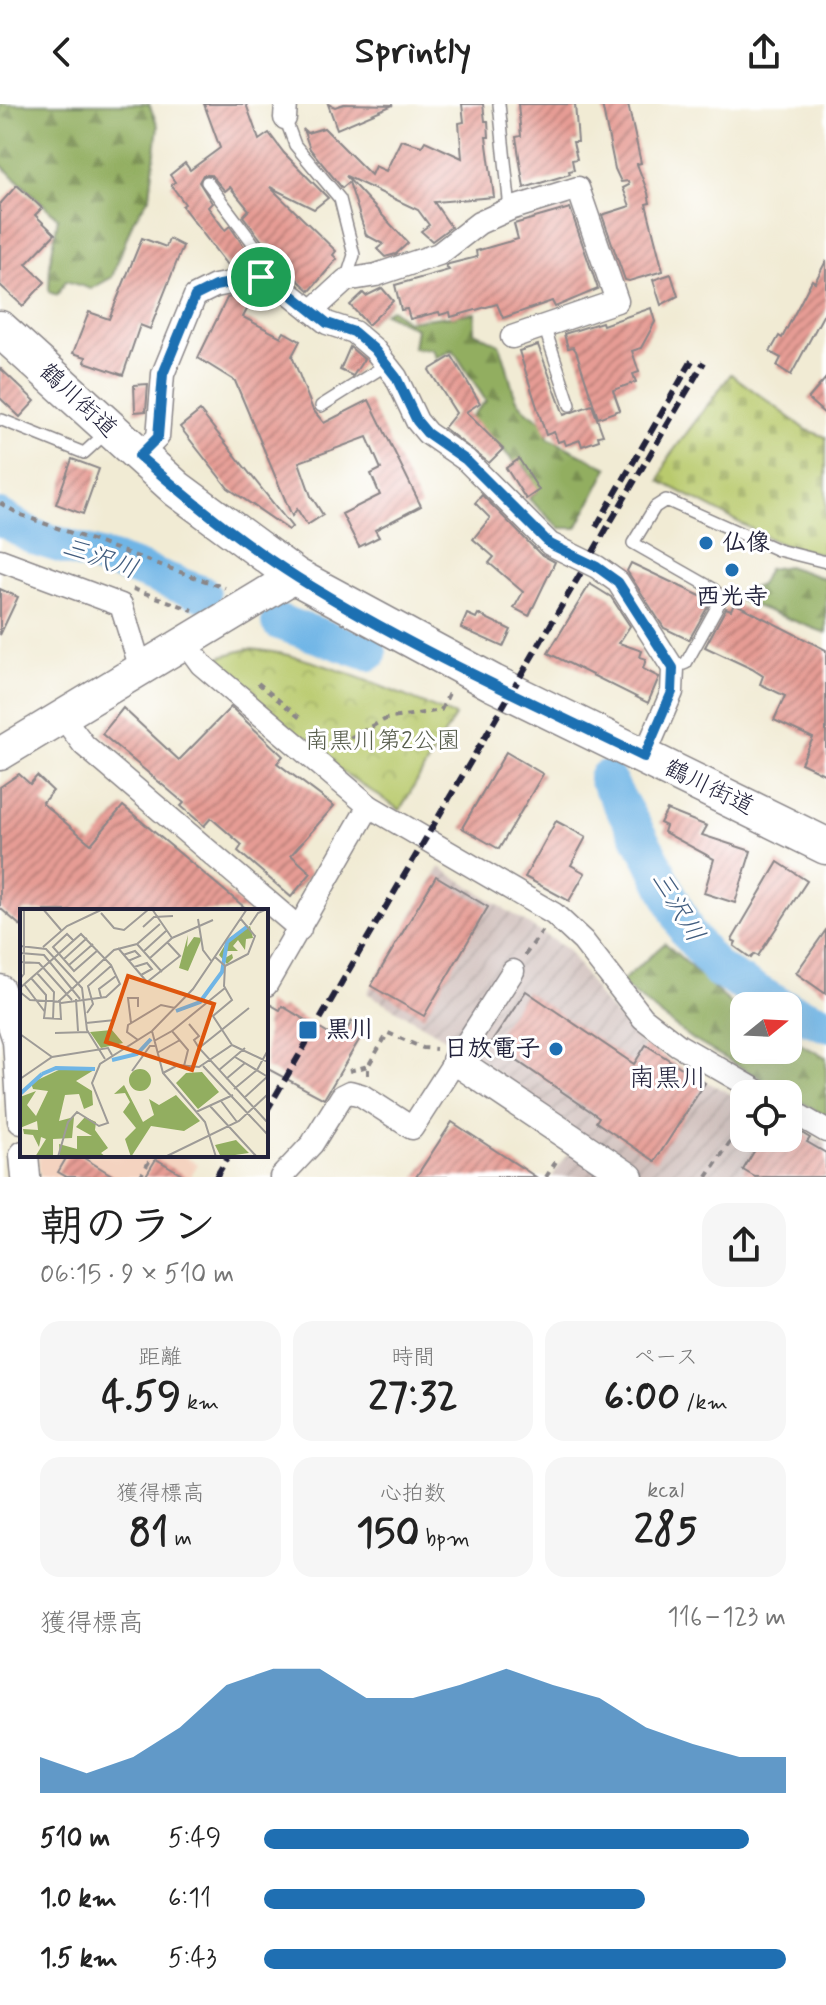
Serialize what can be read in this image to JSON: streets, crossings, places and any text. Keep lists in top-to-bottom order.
{
  "streets": {
    "main road": ["鶴川街道"]
  },
  "districts": ["南黒川"],
  "water": ["三沢川"],
  "parks": ["南黒川第2公園"],
  "places": {
    "other": ["仏像", "西光寺", "日放電子"],
    "transit": ["黒川"]
  },
  "north": "right",
  "page": {
    "header": "Sprintly",
    "heading": ["朝のラン", "06:15 · 9 × 510 m"],
    "stats": [
      ["距離", "4.59 km"],
      ["時間", "27:32"],
      ["ペース", "6:00 /km"],
      ["獲得標高", "81 m"],
      ["心拍数", "150 bpm"],
      ["kcal", "285"]
    ],
    "chart": ["獲得標高", "116–123 m"],
    "list": [
      {
        "name": "510 m",
        "note": "5:49"
      },
      {
        "name": "1.0 km",
        "note": "6:11"
      },
      {
        "name": "1.5 km",
        "note": "5:43"
      }
    ]
  }
}
